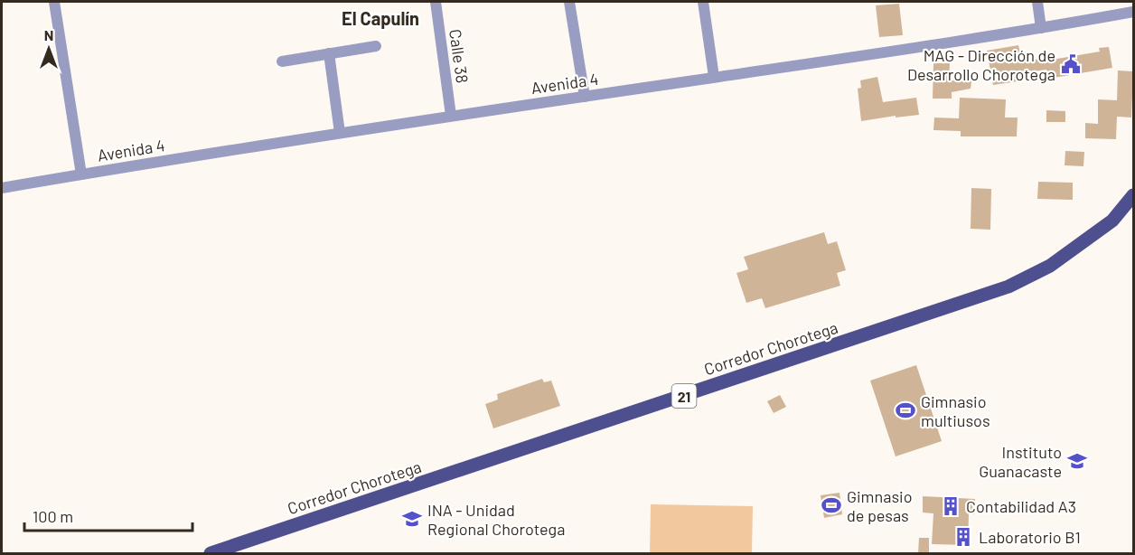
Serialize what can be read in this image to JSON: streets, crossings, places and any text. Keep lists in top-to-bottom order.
{
  "streets": {
    "main road": ["Corredor Chorotega", "21"],
    "street": ["Calle 38", "Avenida 4"]
  },
  "crossings": [
    ["Calle 38", "Avenida 4"]
  ],
  "districts": ["El Capulín"],
  "places": {
    "public building": ["MAG - Dirección de Desarrollo Chorotega"],
    "sports": ["Gimnasio multiusos", "Gimnasio de pesas"],
    "school or university": ["Instituto Guanacaste", "INA - Unidad Regional Chorotega"],
    "building": ["Contabilidad A3", "Laboratorio B1"]
  },
  "scale_bar": "100 m",
  "north": "top"
}
